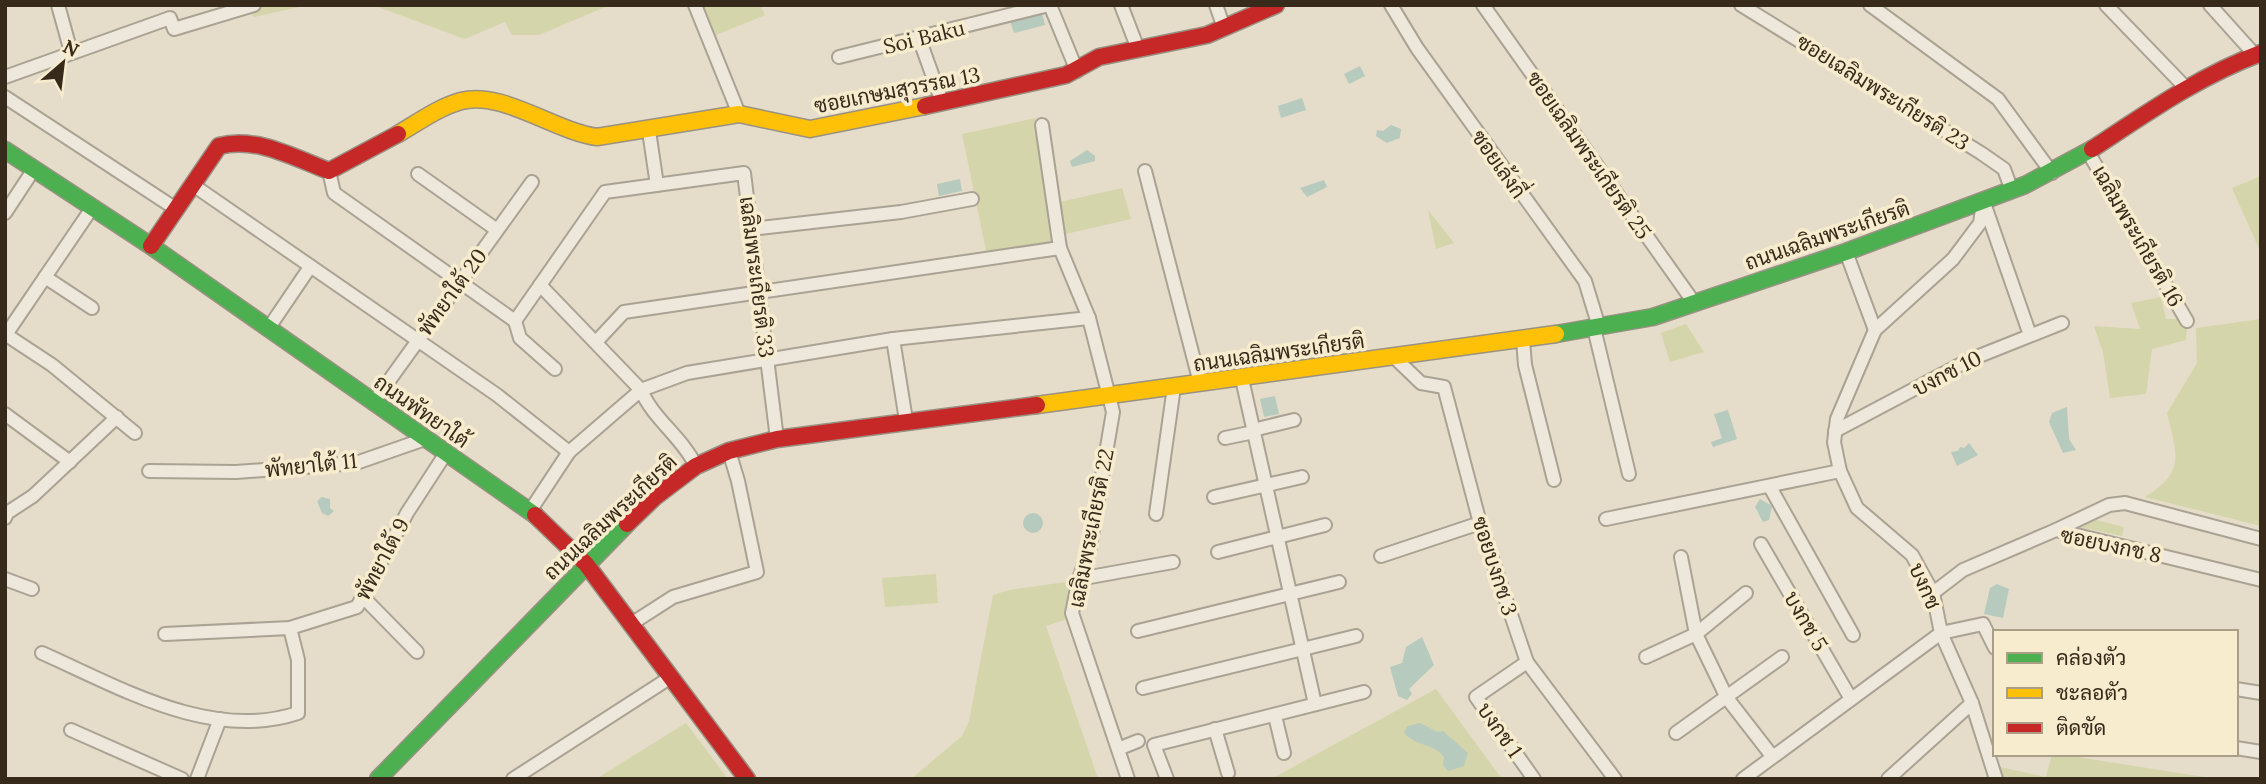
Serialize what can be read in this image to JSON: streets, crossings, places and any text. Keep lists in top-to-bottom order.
{
  "streets": {
    "main road": ["ซอยเกษมสุวรรณ 13", "ถนนเฉลิมพระเกียรติ", "ถนนพัทยาใต้"],
    "street": [
      "Soi Baku",
      "ซอยเฉลิมพระเกียรติ 23",
      "ซอยเฉลิมพระเกียรติ 25",
      "ซอยเล้งกี่",
      "เฉลิมพระเกียรติ 16",
      "เฉลิมพระเกียรติ 33",
      "พัทยาใต้ 20",
      "บงกช 10",
      "พัทยาใต้ 11",
      "เฉลิมพระเกียรติ 22",
      "ซอยบงกช 8",
      "พัทยาใต้ 9",
      "ซอยบงกช 3",
      "บงกช",
      "บงกช 5",
      "บงกช 1"
    ]
  },
  "crossings": [
    ["ซอยเฉลิมพระเกียรติ 23", "ถนนเฉลิมพระเกียรติ"],
    ["ซอยเฉลิมพระเกียรติ 25", "ถนนเฉลิมพระเกียรติ"],
    ["ซอยเล้งกี่", "ถนนเฉลิมพระเกียรติ"],
    ["ถนนเฉลิมพระเกียรติ", "เฉลิมพระเกียรติ 16"],
    ["ถนนเฉลิมพระเกียรติ", "เฉลิมพระเกียรติ 33"],
    ["ถนนเฉลิมพระเกียรติ", "ถนนพัทยาใต้"],
    ["ถนนเฉลิมพระเกียรติ", "เฉลิมพระเกียรติ 22"],
    ["ถนนเฉลิมพระเกียรติ", "ซอยบงกช 3"],
    ["พัทยาใต้ 20", "ถนนพัทยาใต้"],
    ["บงกช 10", "บงกช"],
    ["ถนนพัทยาใต้", "พัทยาใต้ 11"],
    ["ถนนพัทยาใต้", "พัทยาใต้ 9"],
    ["ซอยบงกช 8", "บงกช"],
    ["ซอยบงกช 3", "บงกช 1"],
    ["บงกช", "บงกช 5"]
  ],
  "legend": ["คล่องตัว", "ชะลอตัว", "ติดขัด"],
  "north": "top right"
}
